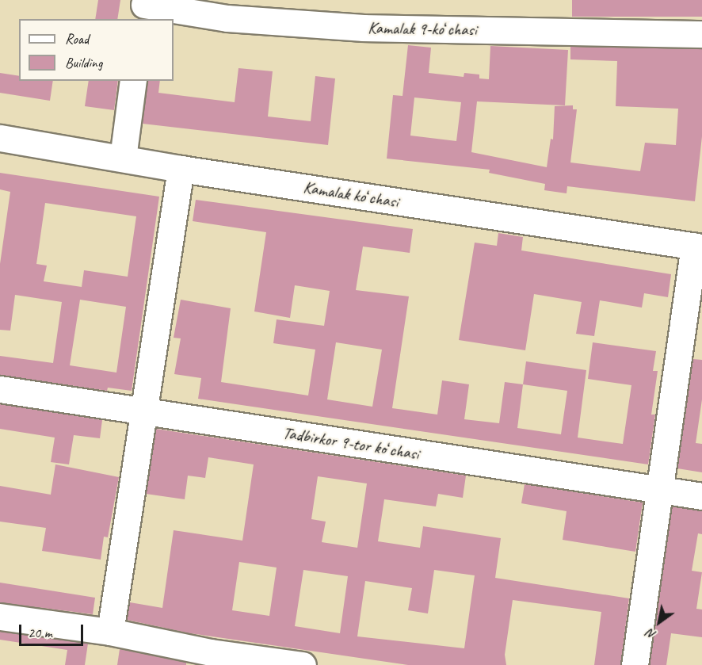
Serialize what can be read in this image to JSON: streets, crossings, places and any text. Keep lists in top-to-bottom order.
{
  "streets": {
    "street": ["Kamalak 9-koʻchasi", "Kamalak koʻchasi", "Tadbirkor 9-tor koʻchasi"]
  },
  "legend": ["Road", "Building"],
  "scale_bar": "20 m",
  "north": "bottom left"
}
